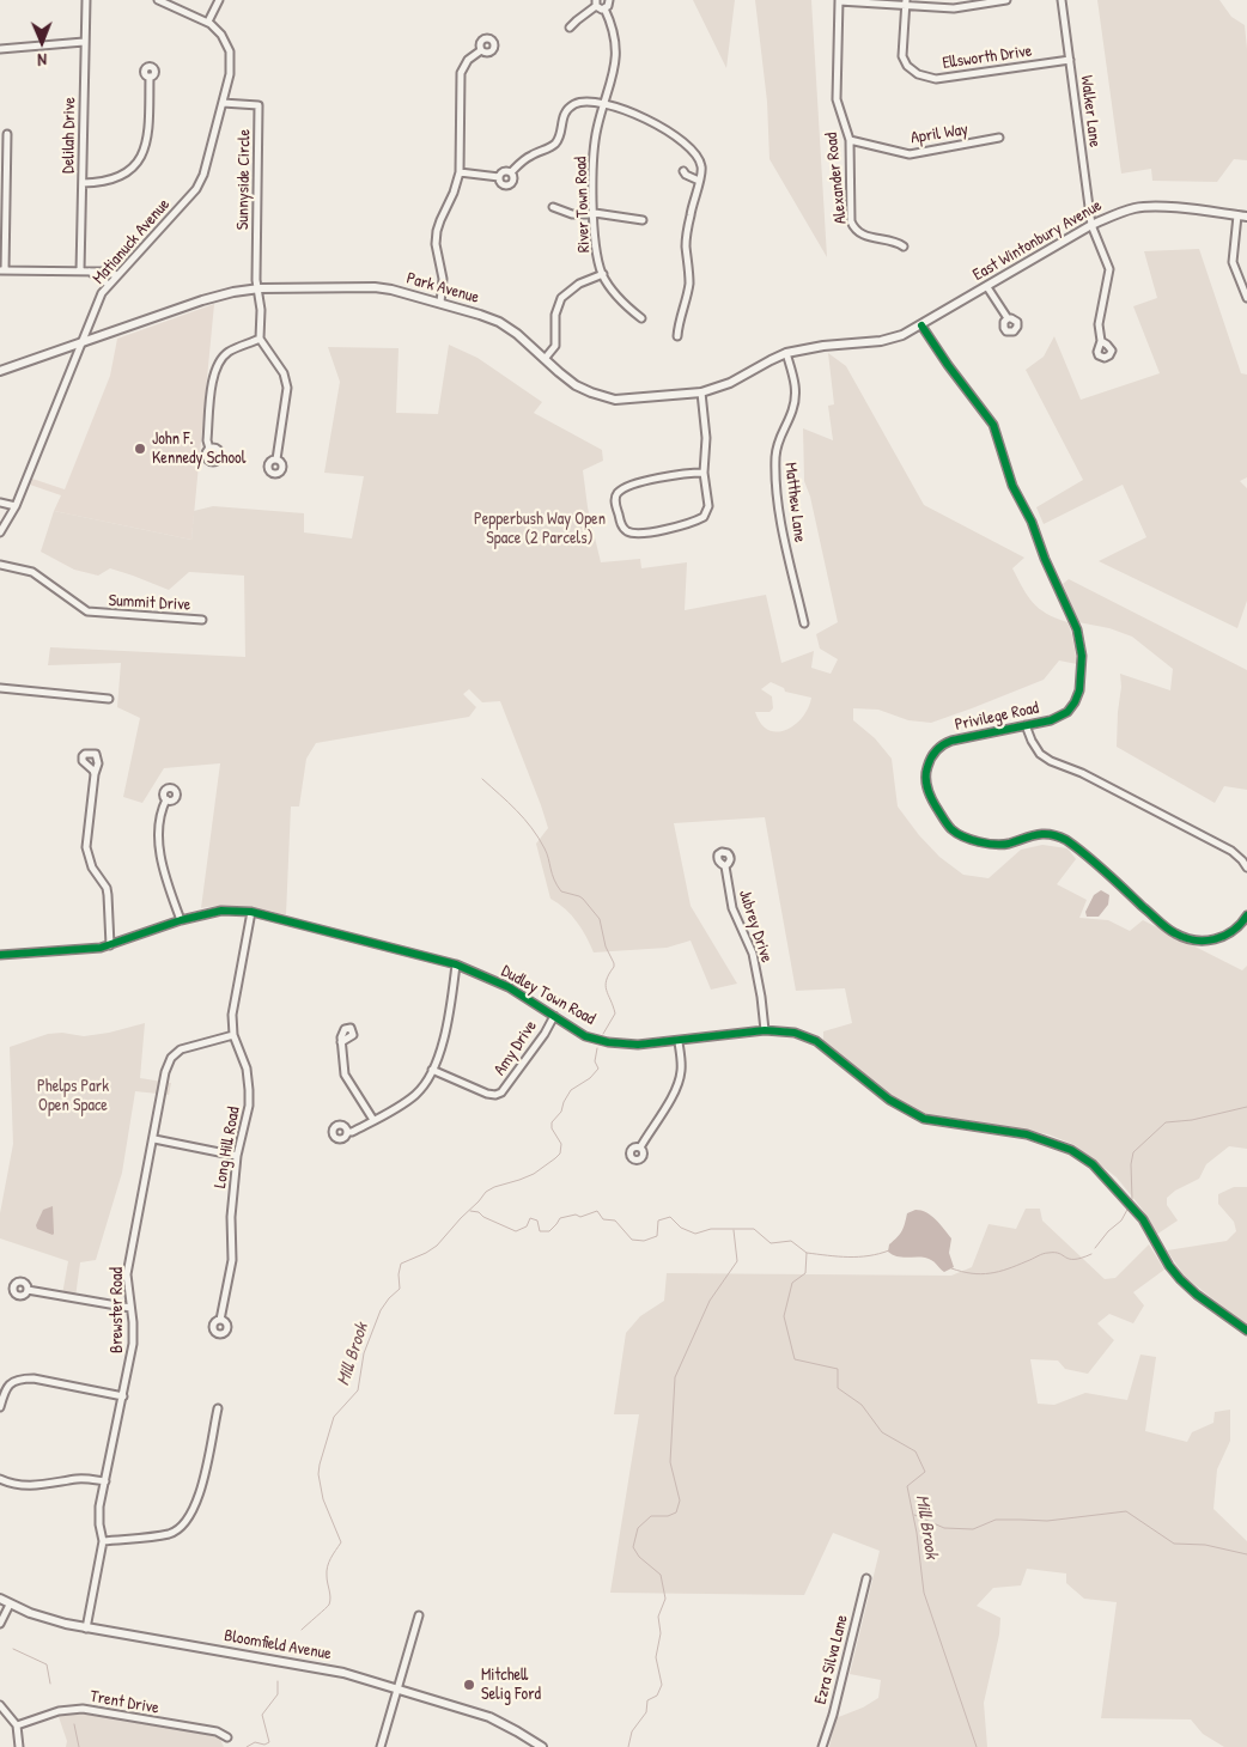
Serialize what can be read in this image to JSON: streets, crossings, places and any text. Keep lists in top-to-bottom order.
{
  "streets": {
    "main road": ["East Wintonbury Avenue", "Park Avenue", "Bloomfield Avenue"],
    "street": [
      "Ellsworth Drive",
      "Walker Lane",
      "April Way",
      "Delilah Drive",
      "Alexander Road",
      "Sunnyside Circle",
      "River Town Road",
      "Matianuck Avenue",
      "Matthew Lane",
      "Summit Drive",
      "Privilege Road",
      "Jubrey Drive",
      "Dudley Town Road",
      "Amy Drive",
      "Long Hill Road",
      "Brewster Road",
      "Ezra Silva Lane",
      "Trent Drive"
    ]
  },
  "crossings": [
    ["Ellsworth Drive", "Walker Lane"],
    ["Walker Lane", "East Wintonbury Avenue"],
    ["April Way", "Alexander Road"],
    ["Sunnyside Circle", "Matianuck Avenue"],
    ["Sunnyside Circle", "Park Avenue"],
    ["East Wintonbury Avenue", "Park Avenue"],
    ["East Wintonbury Avenue", "Privilege Road"],
    ["Matianuck Avenue", "Park Avenue"],
    ["Park Avenue", "Matthew Lane"],
    ["Jubrey Drive", "Dudley Town Road"],
    ["Dudley Town Road", "Amy Drive"],
    ["Dudley Town Road", "Long Hill Road"],
    ["Long Hill Road", "Brewster Road"],
    ["Brewster Road", "Bloomfield Avenue"]
  ],
  "water": ["Mill Brook"],
  "parks": ["Pepperbush Way Open Space (2 Parcels)", "Phelps Park Open Space"],
  "places": ["John F. Kennedy School", "Mitchell Selig Ford"],
  "north": "bottom"
}
